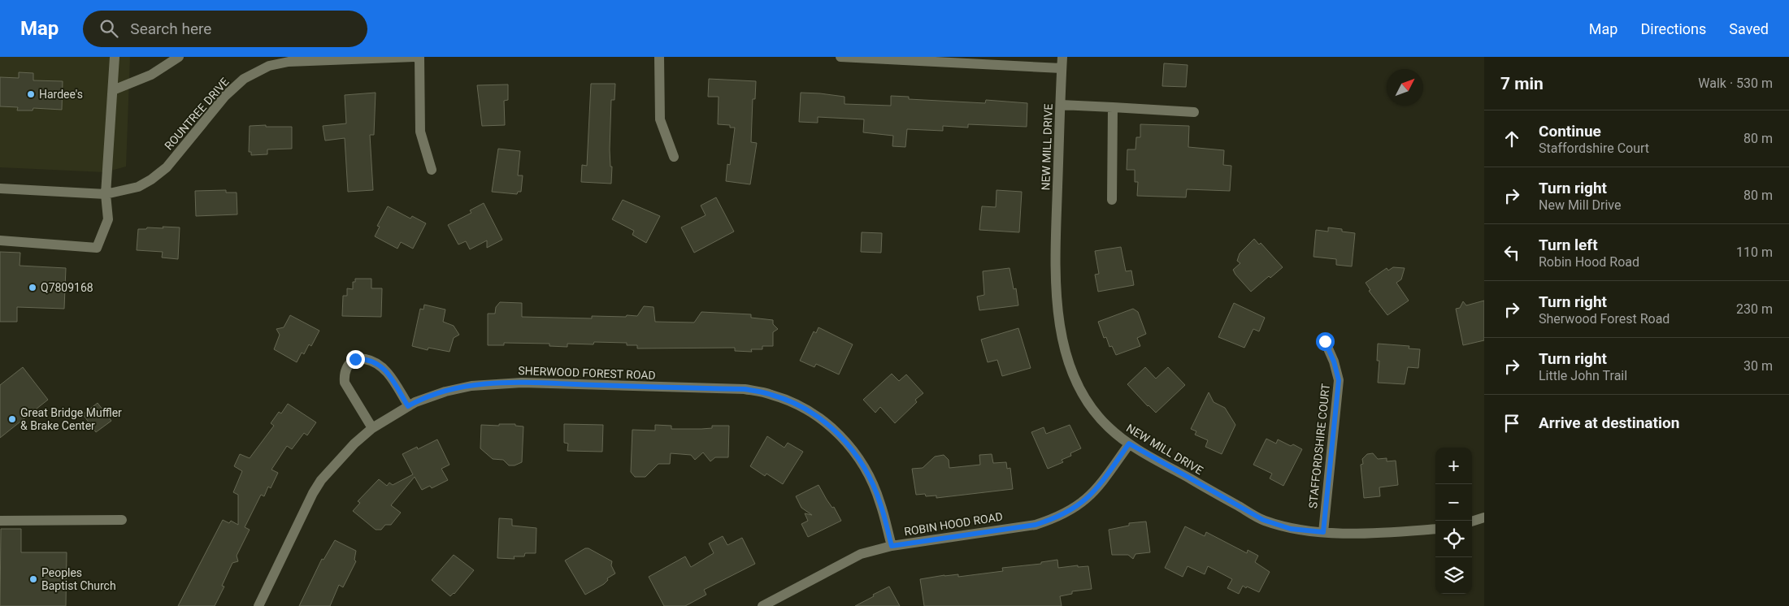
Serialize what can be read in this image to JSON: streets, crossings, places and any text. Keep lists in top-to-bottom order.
{
  "streets": {
    "street": [
      "ROUNTREE DRIVE",
      "NEW MILL DRIVE",
      "SHERWOOD FOREST ROAD",
      "STAFFORDSHIRE COURT",
      "ROBIN HOOD ROAD"
    ]
  },
  "crossings": [
    ["NEW MILL DRIVE", "STAFFORDSHIRE COURT"],
    ["NEW MILL DRIVE", "ROBIN HOOD ROAD"],
    ["SHERWOOD FOREST ROAD", "ROBIN HOOD ROAD"]
  ],
  "places": [
    "Hardee's",
    "Q7809168",
    "Great Bridge Muffler & Brake Center",
    "Peoples Baptist Church"
  ],
  "north": "top right",
  "page": {
    "header": "Map",
    "search": "Search here",
    "nav": ["Map", "Directions", "Saved"],
    "heading": ["7 min", "Walk · 530 m"],
    "list": [
      ["Continue", "Staffordshire Court", "80 m"],
      ["Turn right", "New Mill Drive", "80 m"],
      ["Turn left", "Robin Hood Road", "110 m"],
      ["Turn right", "Sherwood Forest Road", "230 m"],
      ["Turn right", "Little John Trail", "30 m"],
      "Arrive at destination"
    ],
    "map_buttons": ["+", "−"]
  }
}
